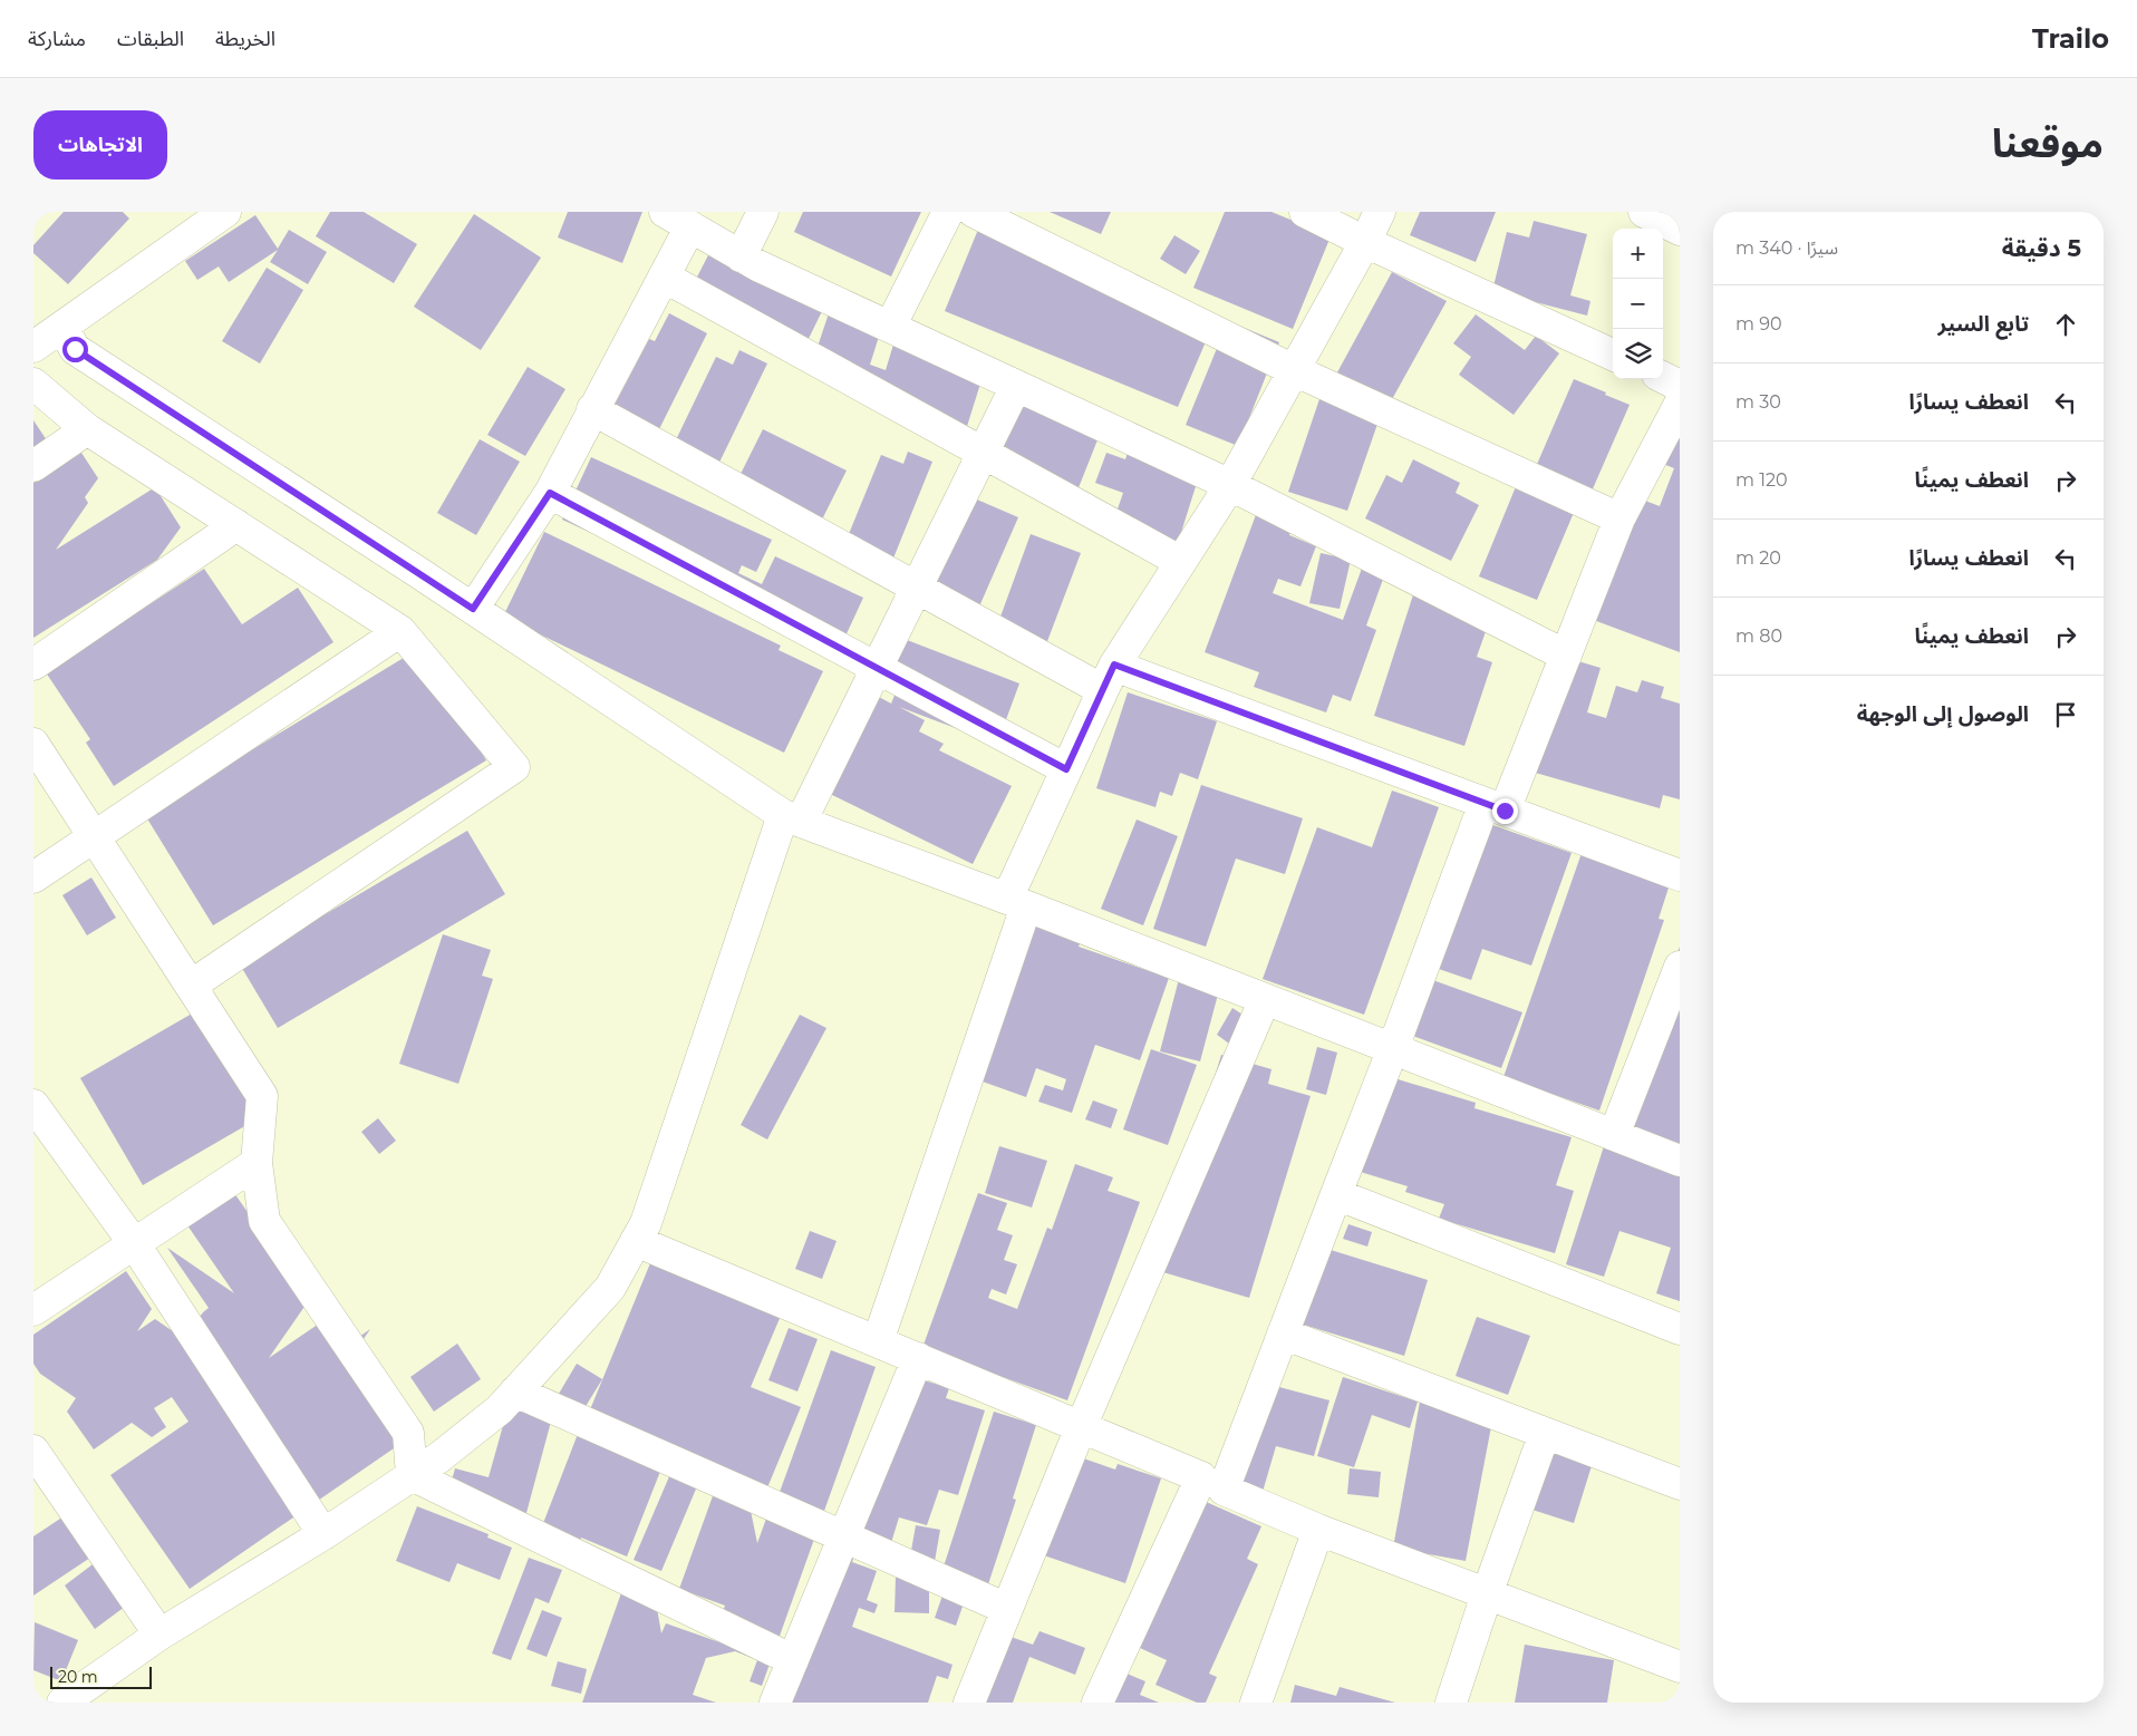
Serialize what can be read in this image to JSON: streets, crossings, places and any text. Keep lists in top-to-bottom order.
{
  "scale_bar": "20 m",
  "page": {
    "header": "Trailo",
    "nav": ["الخريطة", "الطبقات", "مشاركة"],
    "title": "موقعنا",
    "buttons": "الاتجاهات",
    "heading": ["5 دقيقة", "سيرًا · 340 m"],
    "map_buttons": ["+", "−"],
    "list": [
      ["تابع السير", "90 m"],
      ["انعطف يسارًا", "30 m"],
      ["انعطف يمينًا", "120 m"],
      ["انعطف يسارًا", "20 m"],
      ["انعطف يمينًا", "80 m"],
      "الوصول إلى الوجهة"
    ],
    "scale": "20 m"
  }
}
